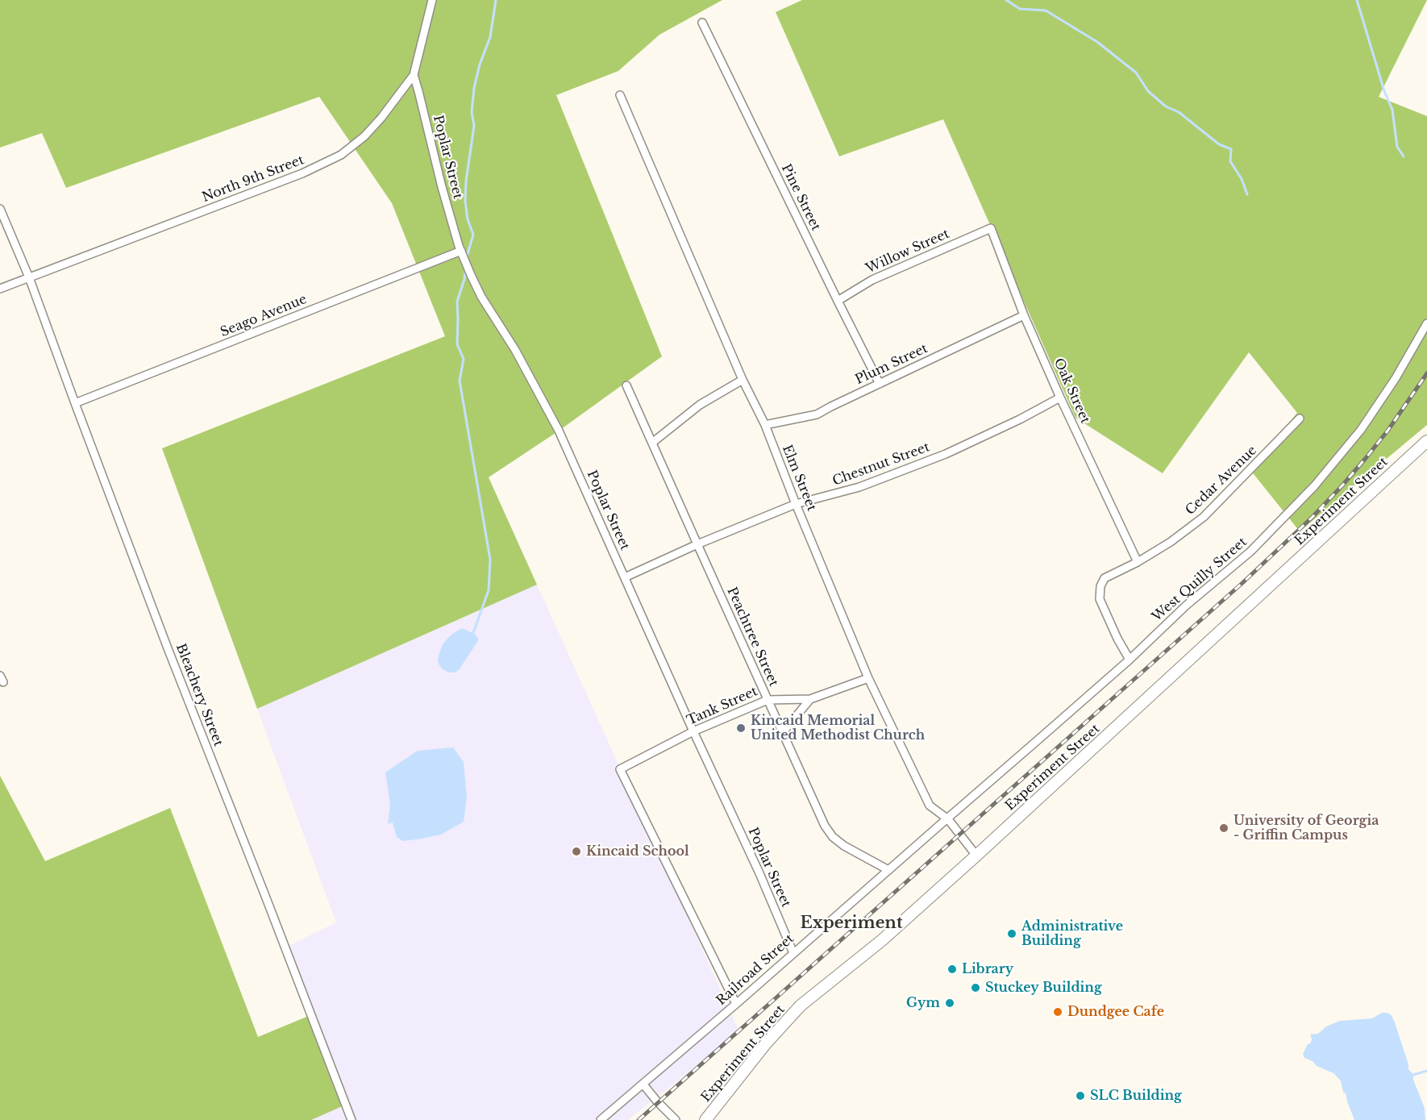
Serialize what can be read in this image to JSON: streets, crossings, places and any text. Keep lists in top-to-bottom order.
{
  "streets": {
    "main road": ["Experiment Street"],
    "street": [
      "Poplar Street",
      "North 9th Street",
      "Pine Street",
      "Willow Street",
      "Seago Avenue",
      "Plum Street",
      "Oak Street",
      "Chestnut Street",
      "Elm Street",
      "Cedar Avenue",
      "West Quilly Street",
      "Peachtree Street",
      "Bleachery Street",
      "Tank Street",
      "Railroad Street"
    ]
  },
  "crossings": [
    ["Poplar Street", "North 9th Street"],
    ["Poplar Street", "Seago Avenue"],
    ["Poplar Street", "Chestnut Street"],
    ["Poplar Street", "Tank Street"],
    ["Poplar Street", "Railroad Street"],
    ["North 9th Street", "Bleachery Street"],
    ["Pine Street", "Willow Street"],
    ["Pine Street", "Plum Street"],
    ["Willow Street", "Oak Street"],
    ["Seago Avenue", "Bleachery Street"],
    ["Plum Street", "Oak Street"],
    ["Plum Street", "Elm Street"],
    ["Oak Street", "Chestnut Street"],
    ["Oak Street", "Cedar Avenue"],
    ["Chestnut Street", "Elm Street"],
    ["Chestnut Street", "Peachtree Street"],
    ["Elm Street", "Experiment Street"],
    ["Elm Street", "West Quilly Street"],
    ["Elm Street", "Tank Street"],
    ["Elm Street", "Railroad Street"],
    ["Cedar Avenue", "West Quilly Street"],
    ["West Quilly Street", "Railroad Street"],
    ["Peachtree Street", "Tank Street"],
    ["Peachtree Street", "Railroad Street"],
    ["Tank Street", "Railroad Street"]
  ],
  "districts": ["Experiment"],
  "places": [
    "Kincaid Memorial United Methodist Church",
    "University of Georgia - Griffin Campus",
    "Kincaid School",
    "Administrative Building",
    "Library",
    "Stuckey Building",
    "Gym",
    "Dundgee Cafe",
    "SLC Building"
  ]
}
